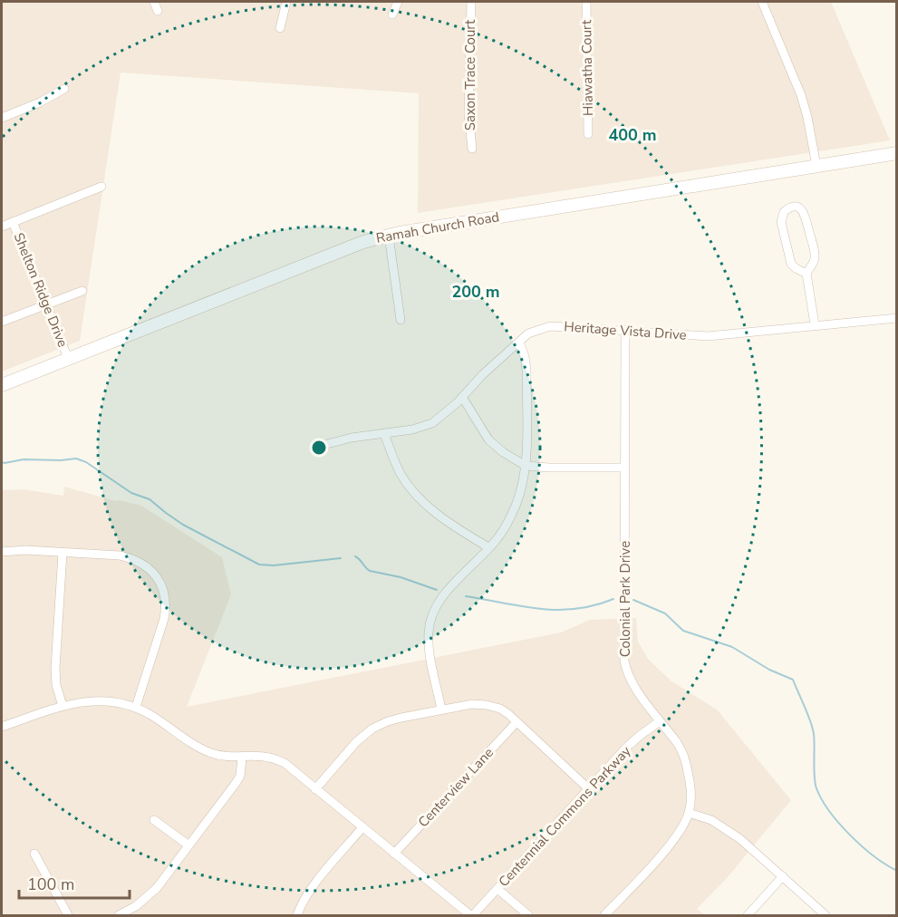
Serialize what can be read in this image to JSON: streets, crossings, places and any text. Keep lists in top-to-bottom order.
{
  "streets": {
    "main road": ["Ramah Church Road"],
    "street": [
      "Hiawatha Court",
      "Saxon Trace Court",
      "Shelton Ridge Drive",
      "Heritage Vista Drive",
      "Colonial Park Drive",
      "Centerview Lane",
      "Centennial Commons Parkway"
    ]
  },
  "crossings": [
    ["Ramah Church Road", "Shelton Ridge Drive"],
    ["Heritage Vista Drive", "Colonial Park Drive"],
    ["Colonial Park Drive", "Centennial Commons Parkway"]
  ],
  "scale_bar": "100 m",
  "rings": ["400 m", "200 m"]
}
